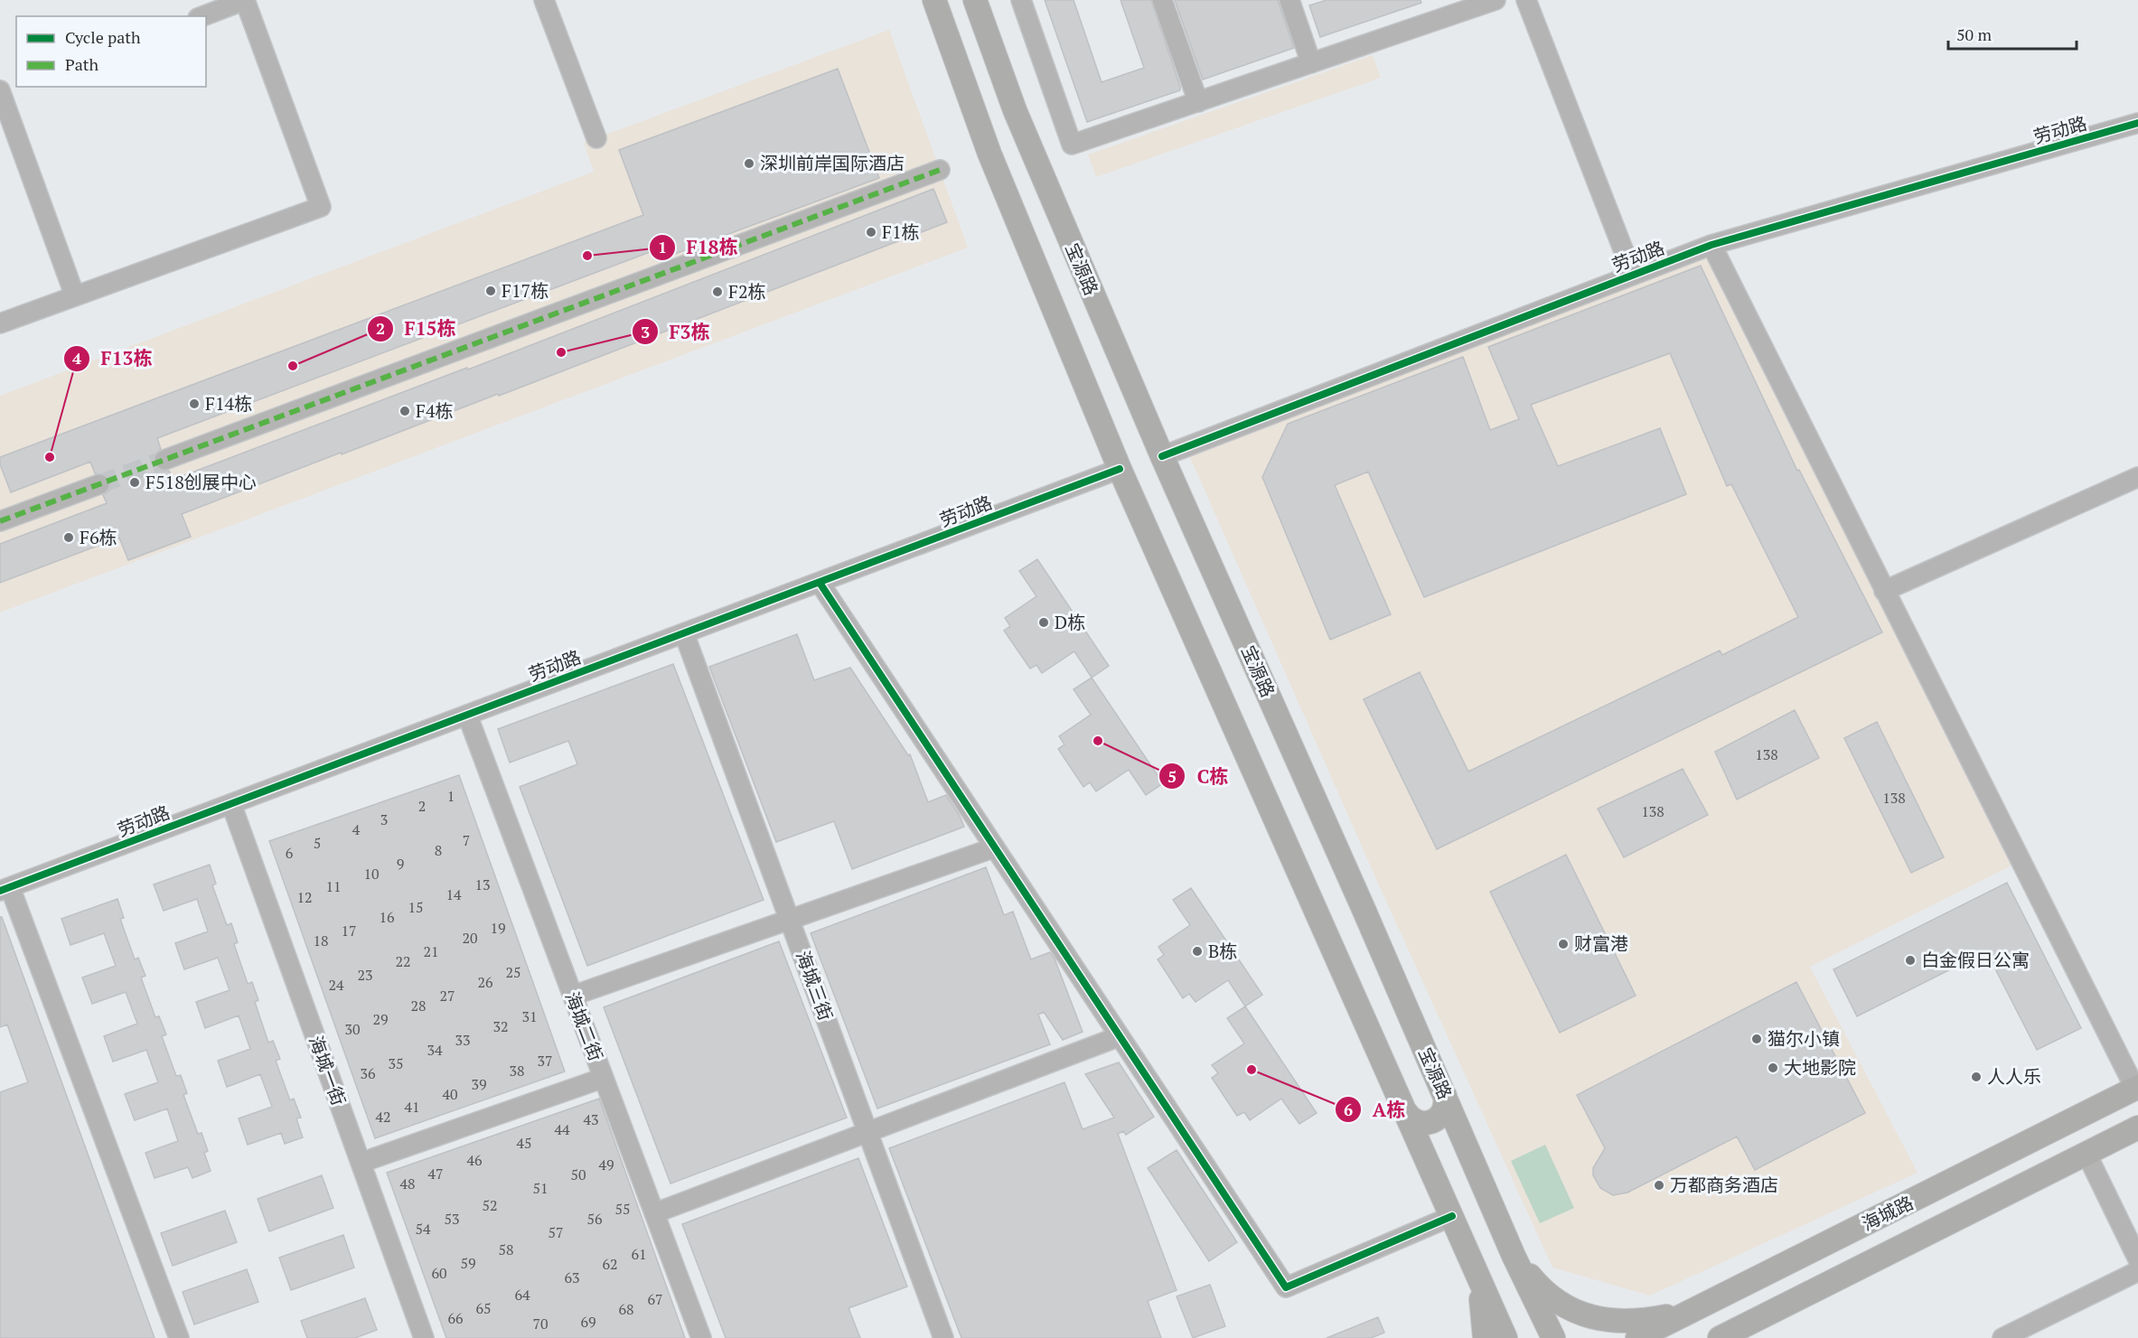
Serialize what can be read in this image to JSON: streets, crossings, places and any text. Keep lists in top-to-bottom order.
{
  "streets": {
    "main road": ["宝源路", "海城路"],
    "street": [
      "劳动路",
      "海城三街",
      "海城二街",
      "海城一街"
    ]
  },
  "crossings": [
    ["劳动路", "宝源路"],
    ["劳动路", "海城三街"],
    ["劳动路", "海城二街"],
    ["劳动路", "海城一街"]
  ],
  "places": [
    "深圳前岸国际酒店",
    "F1栋",
    "F18栋",
    "F17栋",
    "F2栋",
    "F3栋",
    "F15栋",
    "F14栋",
    "F4栋",
    "F13栋",
    "F518创展中心",
    "F6栋",
    "D栋",
    "C栋",
    "财富港",
    "B栋",
    "白金假日公寓",
    "猫尔小镇",
    "大地影院",
    "A栋",
    "人人乐",
    "万都商务酒店"
  ],
  "house_numbers": [
    "138",
    "1",
    "138",
    "2",
    "138",
    "3",
    "4",
    "7",
    "5",
    "8",
    "6",
    "9",
    "10",
    "13",
    "11",
    "14",
    "12",
    "15",
    "16",
    "19",
    "17",
    "20",
    "18",
    "21",
    "22",
    "25",
    "23",
    "26",
    "24",
    "27",
    "28",
    "31",
    "29",
    "32",
    "30",
    "33",
    "34",
    "37",
    "35",
    "38",
    "36",
    "39",
    "40",
    "41",
    "42",
    "43",
    "44",
    "45",
    "46",
    "49",
    "47",
    "50",
    "48",
    "51",
    "52",
    "55",
    "53",
    "56",
    "54",
    "57",
    "58",
    "61",
    "59",
    "62",
    "60",
    "63",
    "64",
    "67",
    "65",
    "68",
    "66",
    "69",
    "70"
  ],
  "legend": ["Cycle path", "Path"],
  "scale_bar": "50 m"
}
